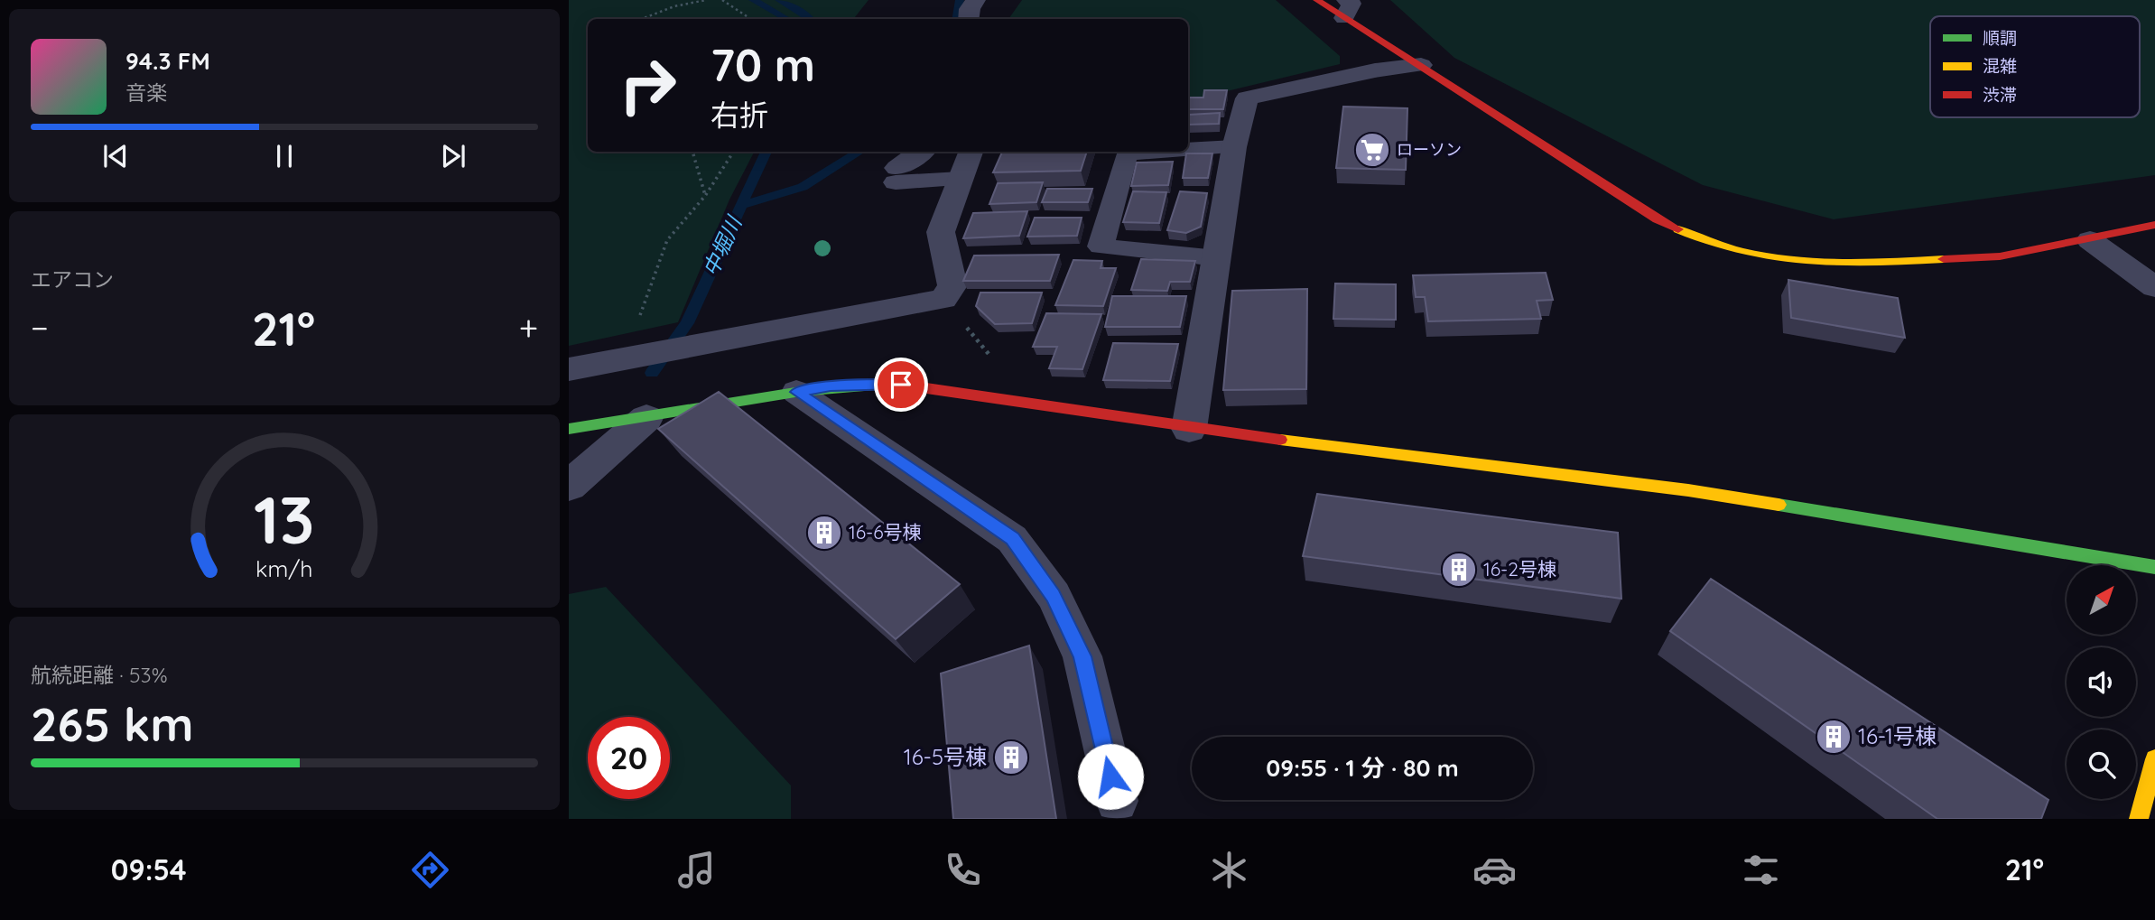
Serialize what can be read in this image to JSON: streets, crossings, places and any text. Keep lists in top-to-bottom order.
{
  "water": ["中堀川"],
  "places": {
    "supermarket": ["ローソン"],
    "building": [
      "16-6号棟",
      "16-2号棟",
      "16-1号棟",
      "16-5号棟"
    ]
  },
  "legend": ["順調", "混雑", "渋滞"],
  "north": "top right",
  "page": {
    "turn": ["70 m", "右折"],
    "song": ["94.3 FM", "音楽"],
    "tile": [
      "エアコン",
      ["航続距離 · 53%", "265 km"]
    ],
    "heat": ["−", "21°", "+"],
    "limit": "20",
    "trip": "09:55 · 1 分 · 80 m",
    "tabs": ["09:54", "21°"],
    "gauge": ["13", "km/h"]
  }
}
